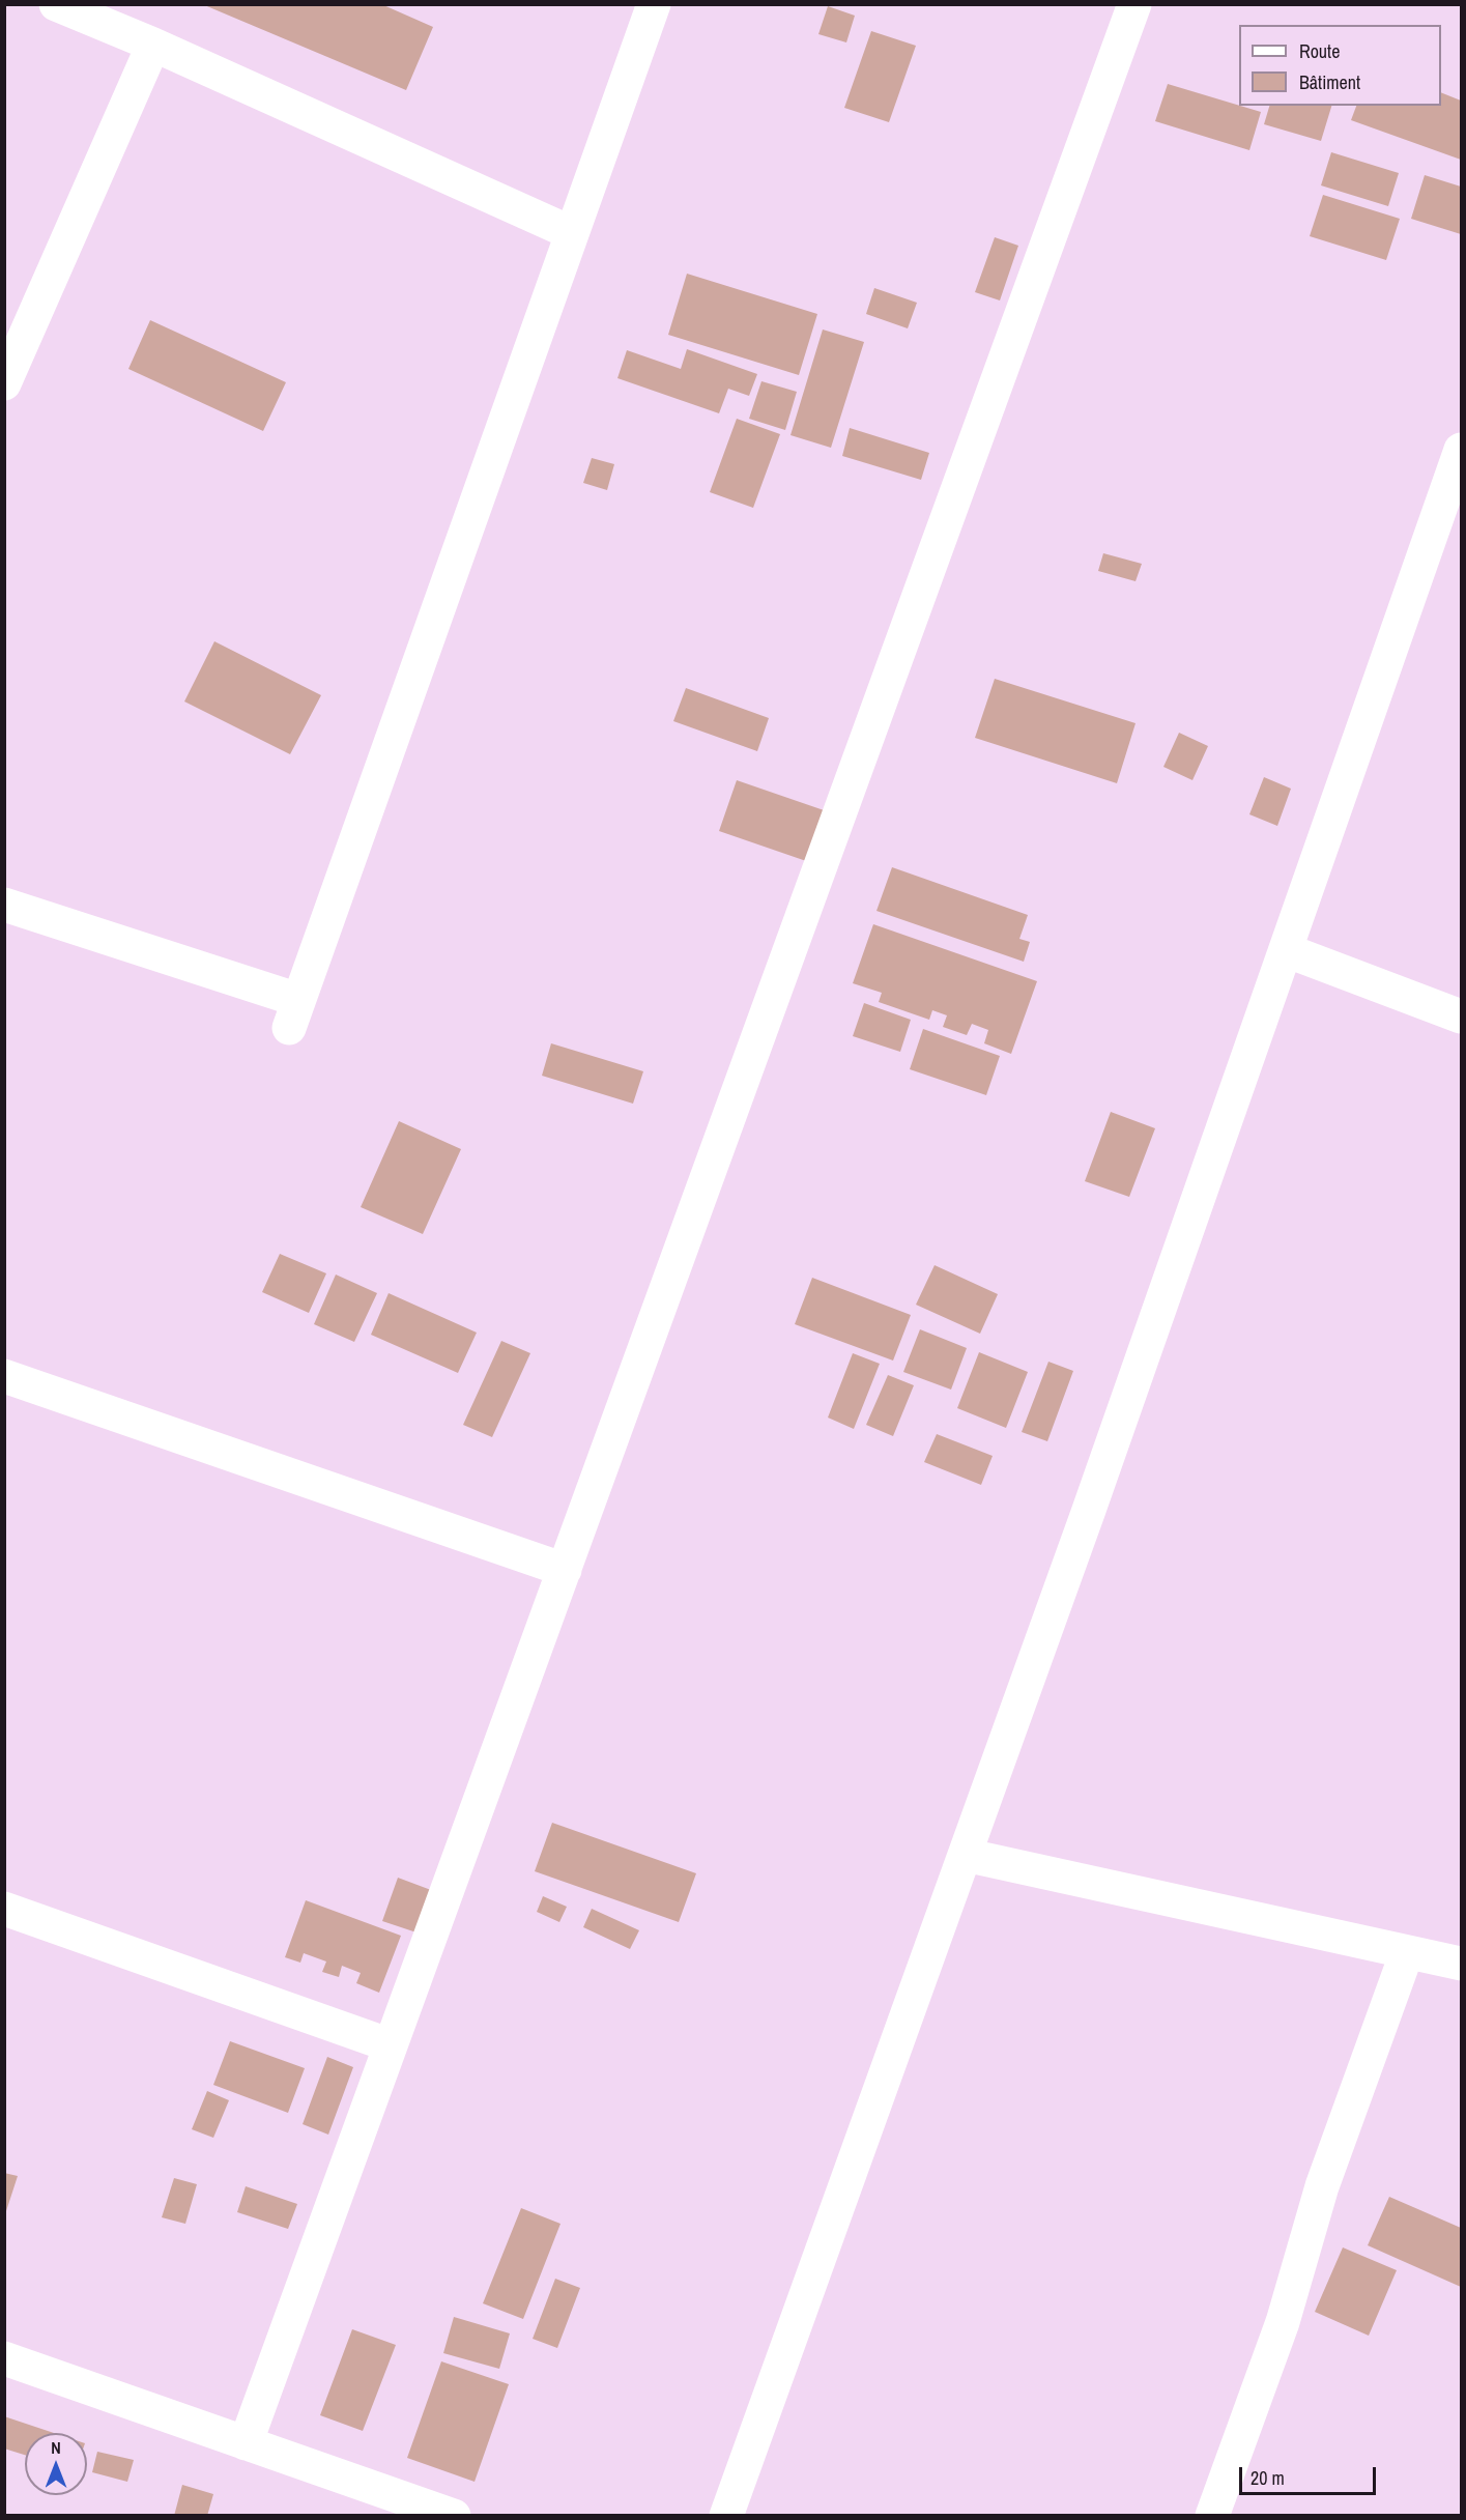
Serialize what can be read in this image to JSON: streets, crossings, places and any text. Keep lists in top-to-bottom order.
{
  "legend": ["Route", "Bâtiment"],
  "scale_bar": "20 m",
  "north": "top"
}
